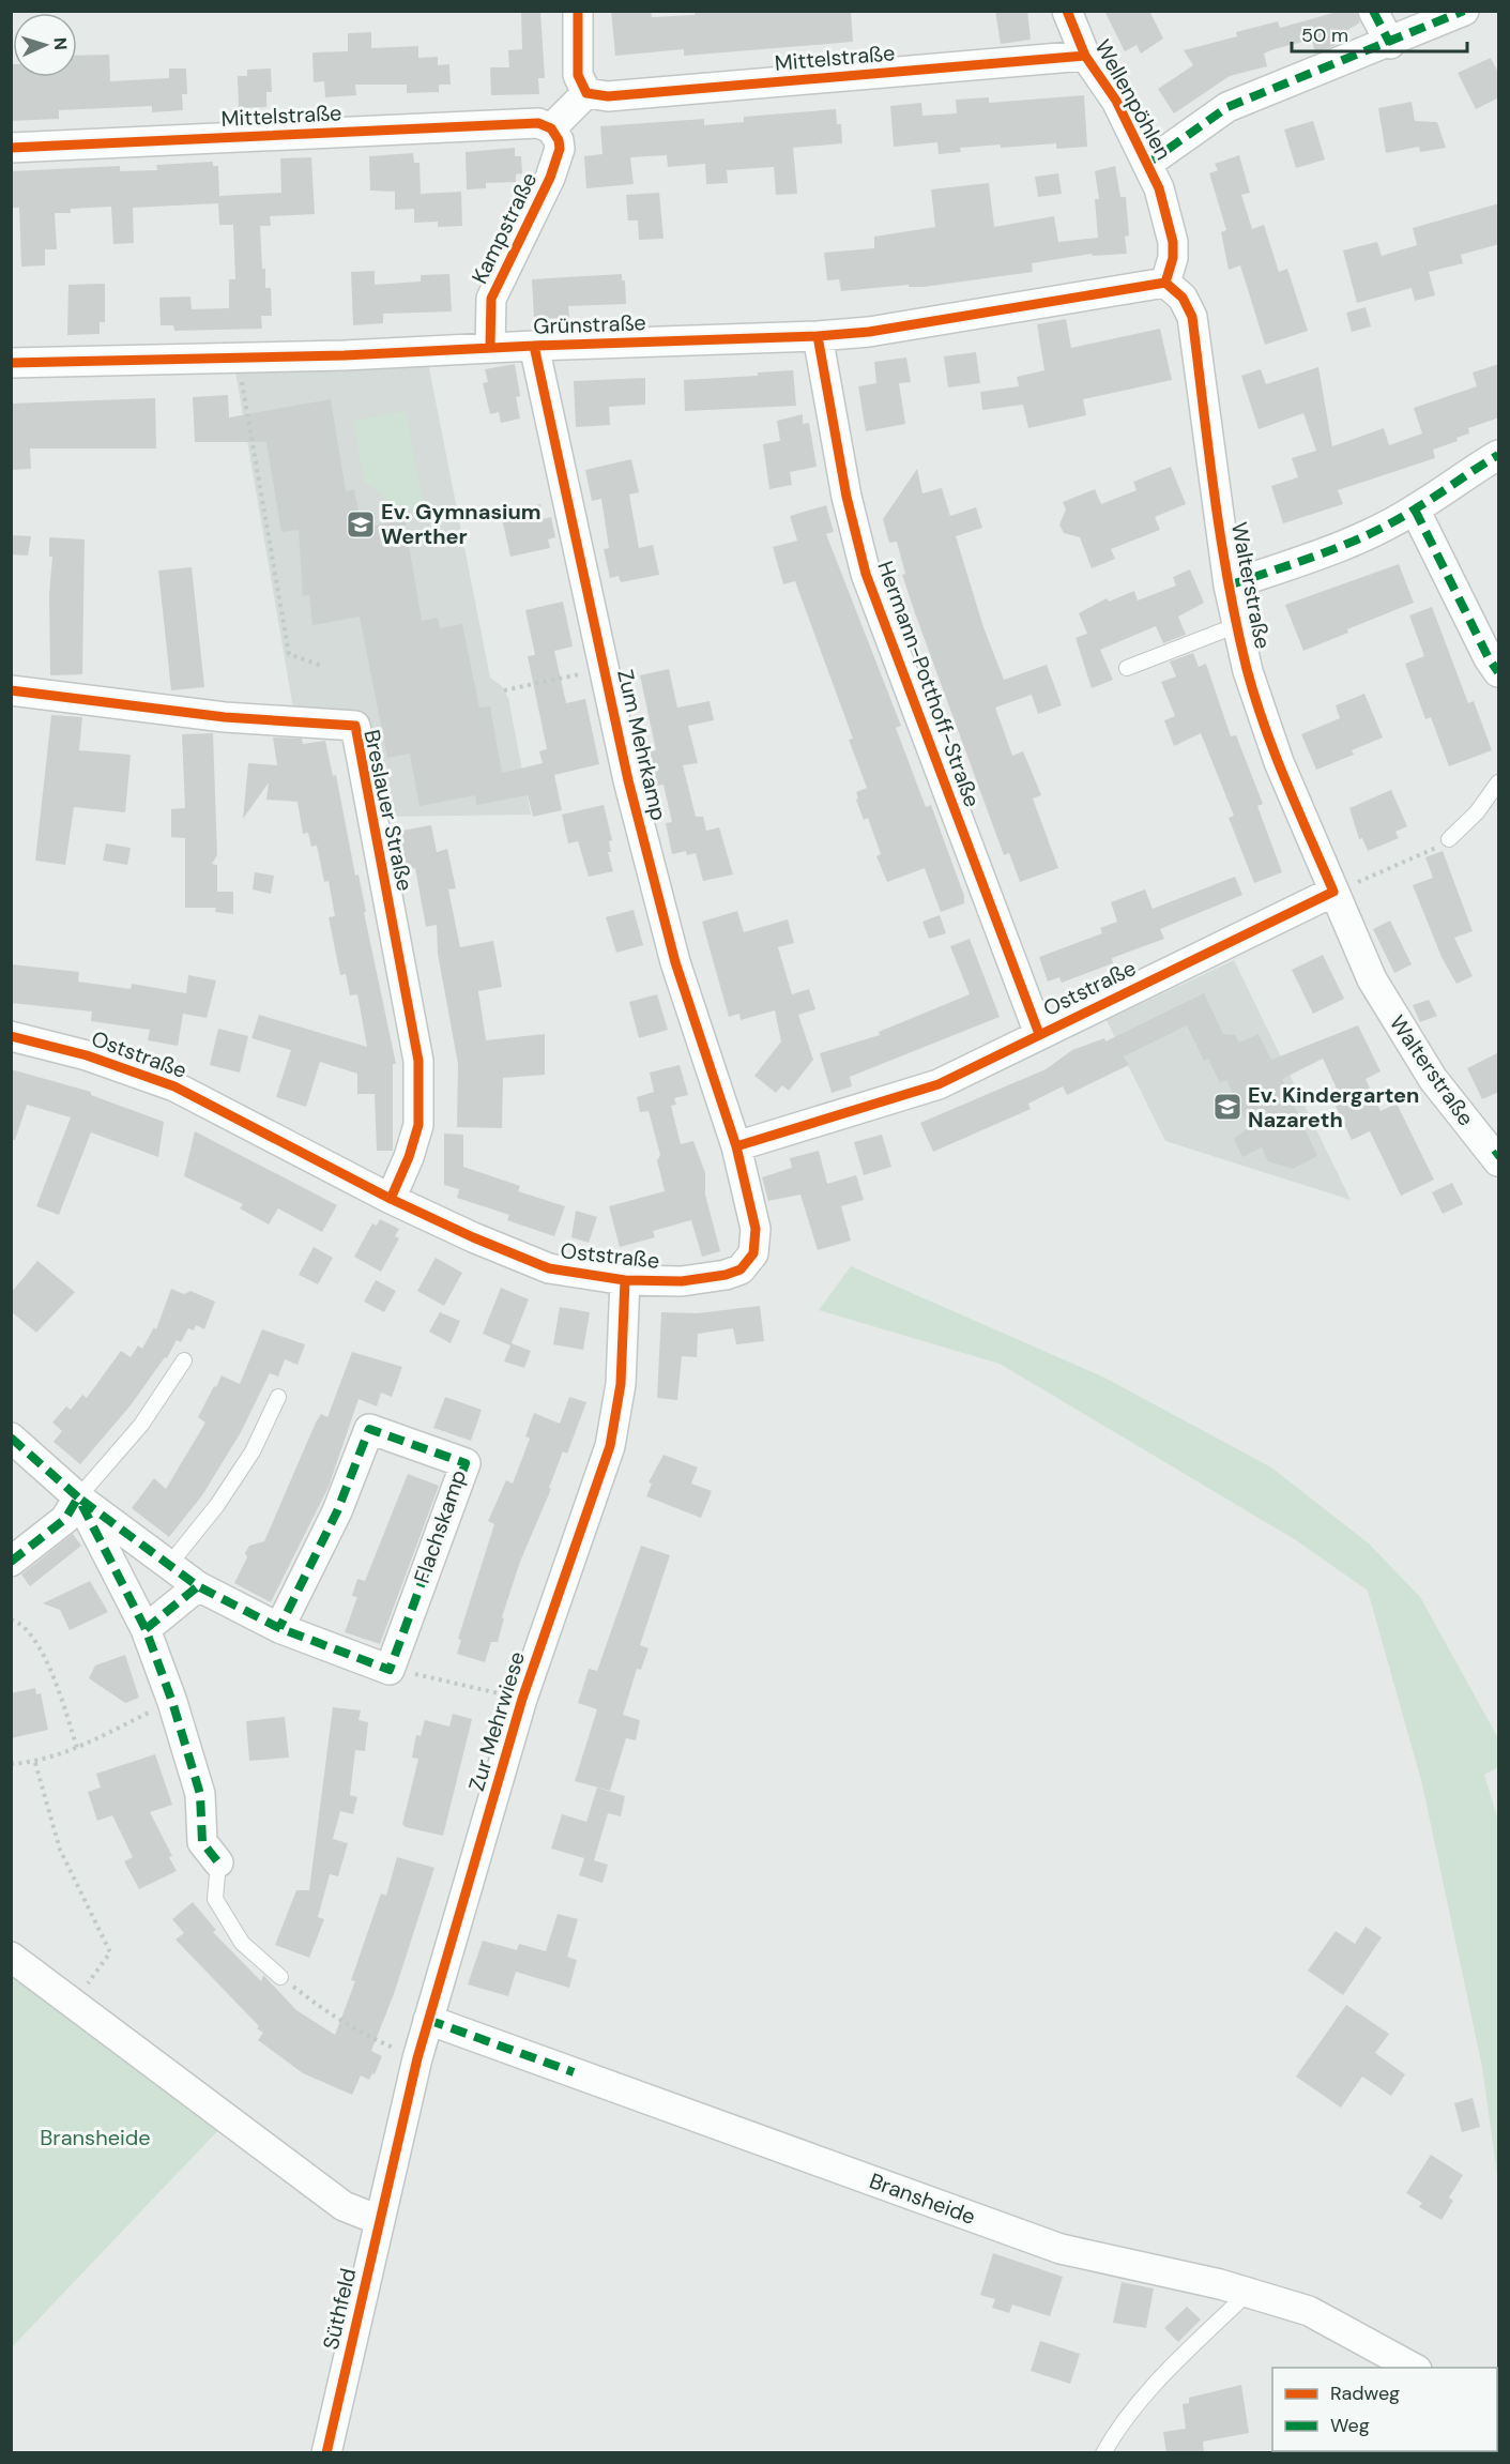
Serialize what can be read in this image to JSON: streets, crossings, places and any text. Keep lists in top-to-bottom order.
{
  "streets": {
    "street": [
      "Mittelstraße",
      "Wellenpöhlen",
      "Kampstraße",
      "Grünstraße",
      "Walterstraße",
      "Hermann-Potthoff-Straße",
      "Zum Mehrkamp",
      "Breslauer Straße",
      "Oststraße",
      "Flachskamp",
      "Zur Mehrwiese",
      "Bransheide",
      "Süthfeld"
    ]
  },
  "crossings": [
    ["Mittelstraße", "Wellenpöhlen"],
    ["Mittelstraße", "Kampstraße"],
    ["Wellenpöhlen", "Grünstraße"],
    ["Wellenpöhlen", "Walterstraße"],
    ["Kampstraße", "Grünstraße"],
    ["Grünstraße", "Walterstraße"],
    ["Grünstraße", "Hermann-Potthoff-Straße"],
    ["Grünstraße", "Zum Mehrkamp"],
    ["Walterstraße", "Oststraße"],
    ["Hermann-Potthoff-Straße", "Oststraße"],
    ["Zum Mehrkamp", "Oststraße"],
    ["Breslauer Straße", "Oststraße"],
    ["Oststraße", "Zur Mehrwiese"],
    ["Zur Mehrwiese", "Bransheide"],
    ["Zur Mehrwiese", "Süthfeld"]
  ],
  "parks": ["Bransheide"],
  "places": {
    "school or university": ["Ev. Gymnasium Werther", "Ev. Kindergarten Nazareth"]
  },
  "legend": ["Radweg", "Weg"],
  "scale_bar": "50 m",
  "north": "right"
}
